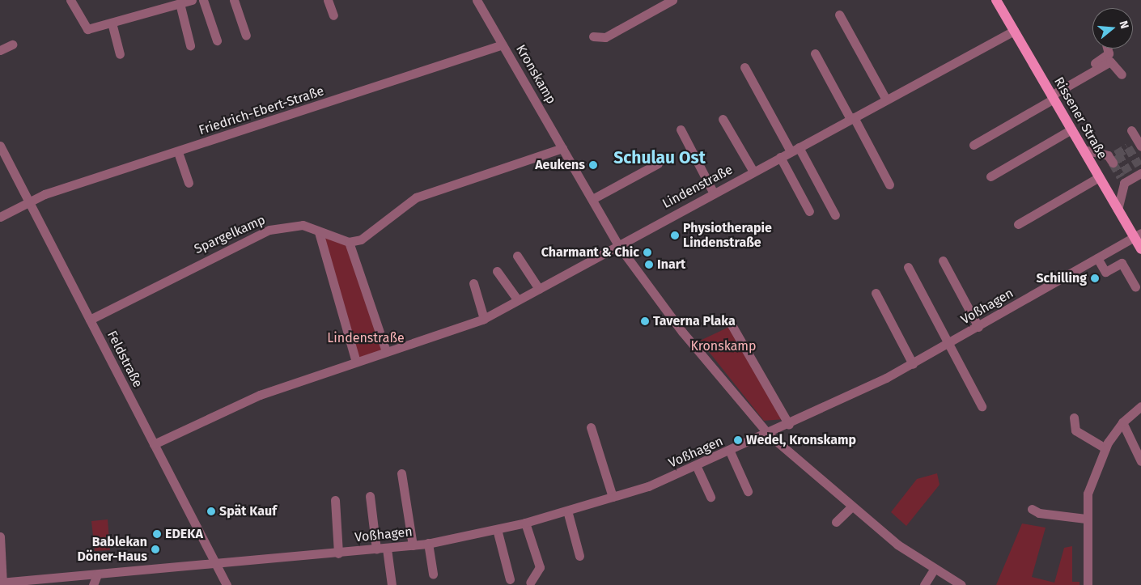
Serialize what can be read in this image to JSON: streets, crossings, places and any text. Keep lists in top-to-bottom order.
{
  "streets": {
    "main road": ["Rissener Straße"],
    "street": [
      "Kronskamp",
      "Friedrich-Ebert-Straße",
      "Lindenstraße",
      "Spargelkamp",
      "Voßhagen",
      "Feldstraße"
    ]
  },
  "crossings": [
    ["Kronskamp", "Friedrich-Ebert-Straße"],
    ["Kronskamp", "Lindenstraße"],
    ["Kronskamp", "Voßhagen"],
    ["Friedrich-Ebert-Straße", "Feldstraße"],
    ["Rissener Straße", "Lindenstraße"],
    ["Rissener Straße", "Voßhagen"],
    ["Lindenstraße", "Feldstraße"],
    ["Spargelkamp", "Feldstraße"],
    ["Voßhagen", "Feldstraße"]
  ],
  "districts": ["Schulau Ost"],
  "parks": ["Lindenstraße", "Kronskamp"],
  "places": [
    "Aeukens",
    "Physiotherapie Lindenstraße",
    "Charmant & Chic",
    "Inart",
    "Schilling",
    "Taverna Plaka",
    "Wedel, Kronskamp",
    "Spät Kauf",
    "EDEKA",
    "Bablekan Döner-Haus"
  ],
  "north": "right"
}
